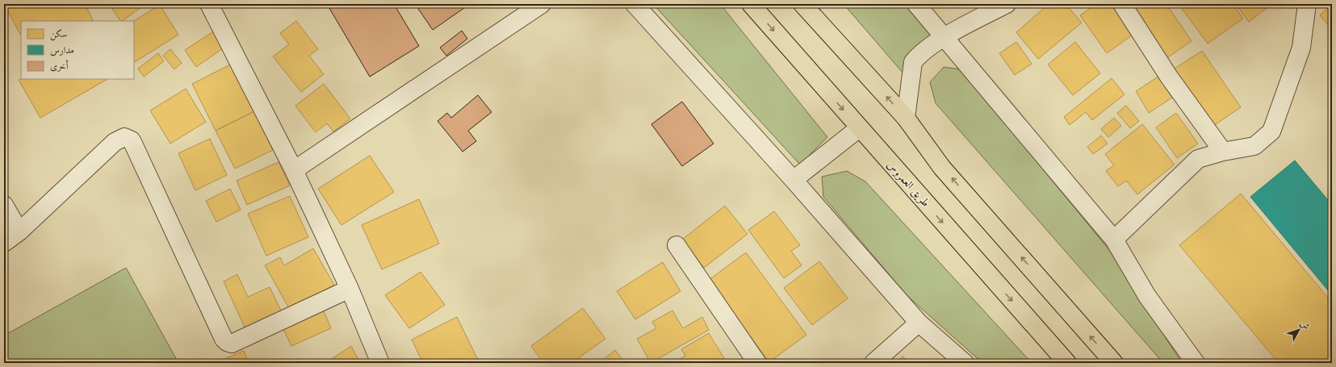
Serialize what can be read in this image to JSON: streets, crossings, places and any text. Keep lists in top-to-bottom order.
{
  "streets": {
    "main road": ["طريق العمروس"]
  },
  "legend": ["سكن", "مدارس", "أخرى"],
  "north": "top right"
}
